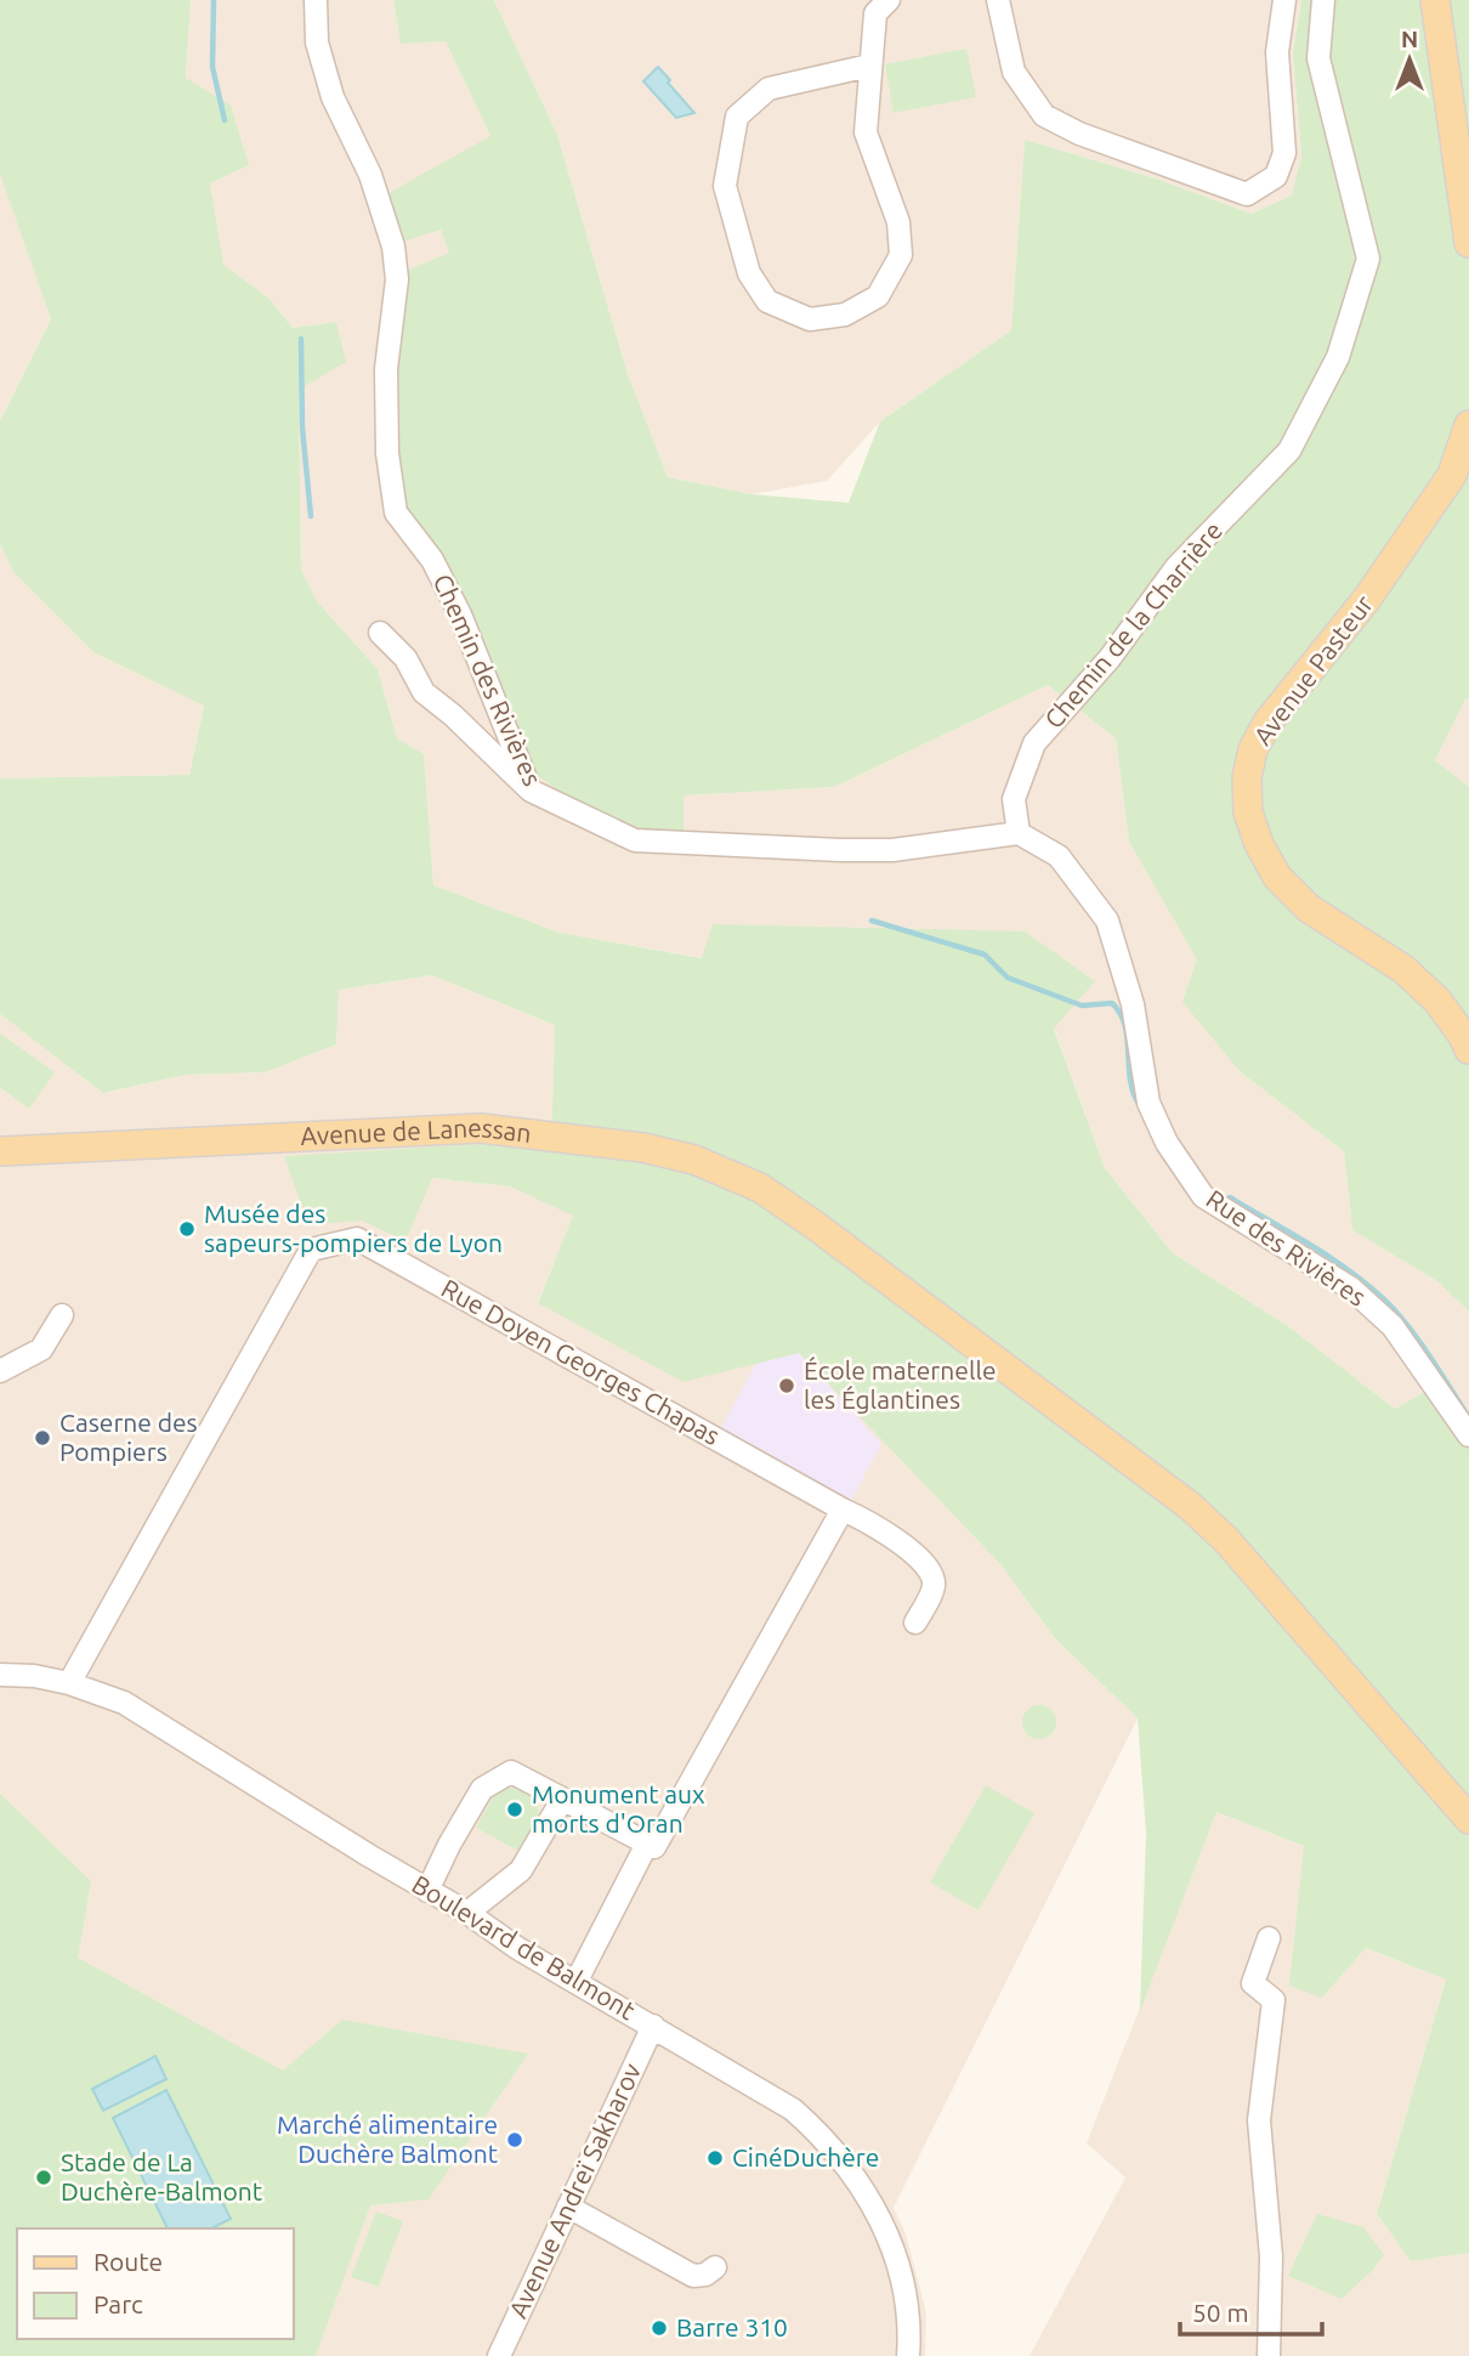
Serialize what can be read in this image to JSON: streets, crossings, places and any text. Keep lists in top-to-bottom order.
{
  "streets": {
    "main road": ["Avenue Pasteur", "Avenue de Lanessan"],
    "street": [
      "Chemin de la Charrière",
      "Chemin des Rivières",
      "Rue des Rivières",
      "Rue Doyen Georges Chapas",
      "Boulevard de Balmont",
      "Avenue Andreï Sakharov"
    ]
  },
  "crossings": [
    ["Chemin de la Charrière", "Chemin des Rivières"],
    ["Chemin de la Charrière", "Rue des Rivières"],
    ["Chemin des Rivières", "Rue des Rivières"],
    ["Rue Doyen Georges Chapas", "Boulevard de Balmont"],
    ["Boulevard de Balmont", "Avenue Andreï Sakharov"]
  ],
  "places": [
    "Musée des sapeurs-pompiers de Lyon",
    "École maternelle les Églantines",
    "Caserne des Pompiers",
    "Monument aux morts d'Oran",
    "Marché alimentaire Duchère Balmont",
    "CinéDuchère",
    "Stade de La Duchère-Balmont",
    "Barre 310"
  ],
  "legend": ["Route", "Parc"],
  "scale_bar": "50 m",
  "north": "top"
}
